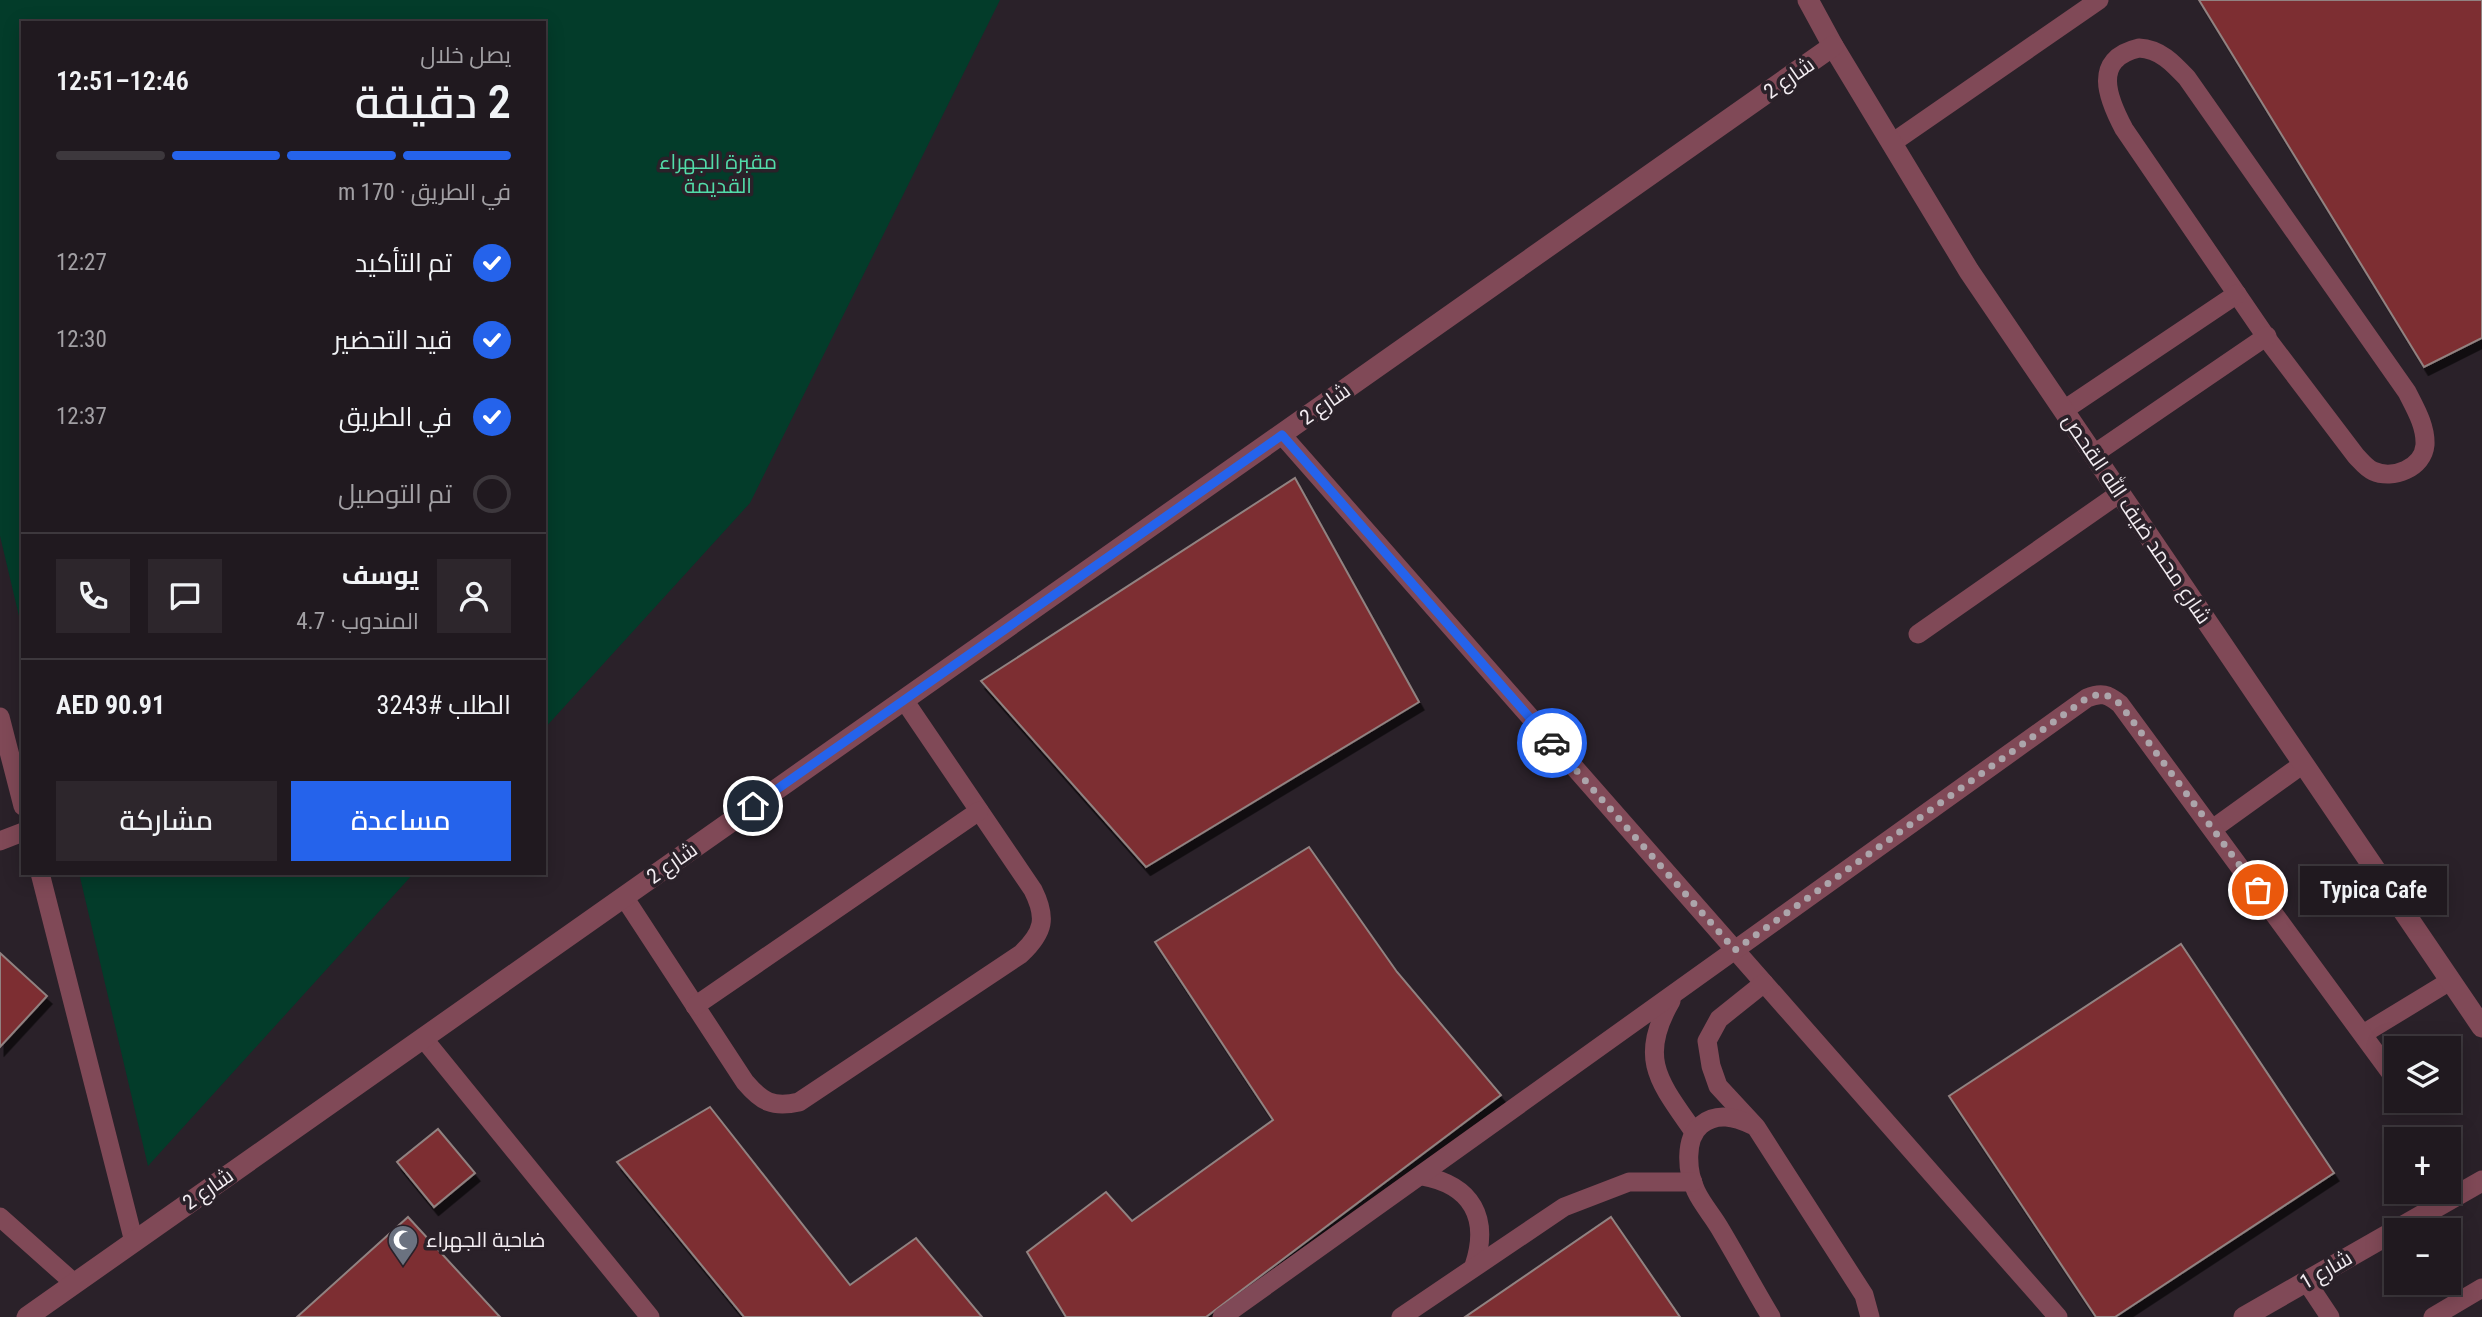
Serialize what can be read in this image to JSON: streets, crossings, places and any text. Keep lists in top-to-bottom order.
{
  "streets": {
    "street": ["شارع 2", "شارع محمد ضيف الله القحص", "شارع 1"]
  },
  "crossings": [
    ["شارع 2", "شارع محمد ضيف الله القحص"]
  ],
  "parks": ["مقبرة الجهراء القديمة"],
  "places": {
    "other": ["Typica Cafe"],
    "mosque": ["ضاحية الجهراء"]
  },
  "page": {
    "heading": ["2 دقيقة", "يصل خلال", "12:46–12:51"],
    "panel": [
      "يوسف",
      "المندوب · 4.7",
      "الطلب #3243",
      "AED 90.91"
    ],
    "bar": "في الطريق · 170 m",
    "list": [
      ["تم التأكيد", "12:27"],
      ["قيد التحضير", "12:30"],
      ["في الطريق", "12:37"],
      "تم التوصيل"
    ],
    "buttons": ["مساعدة", "مشاركة"],
    "bubble": "Typica Cafe",
    "map_buttons": ["+", "−"]
  }
}
